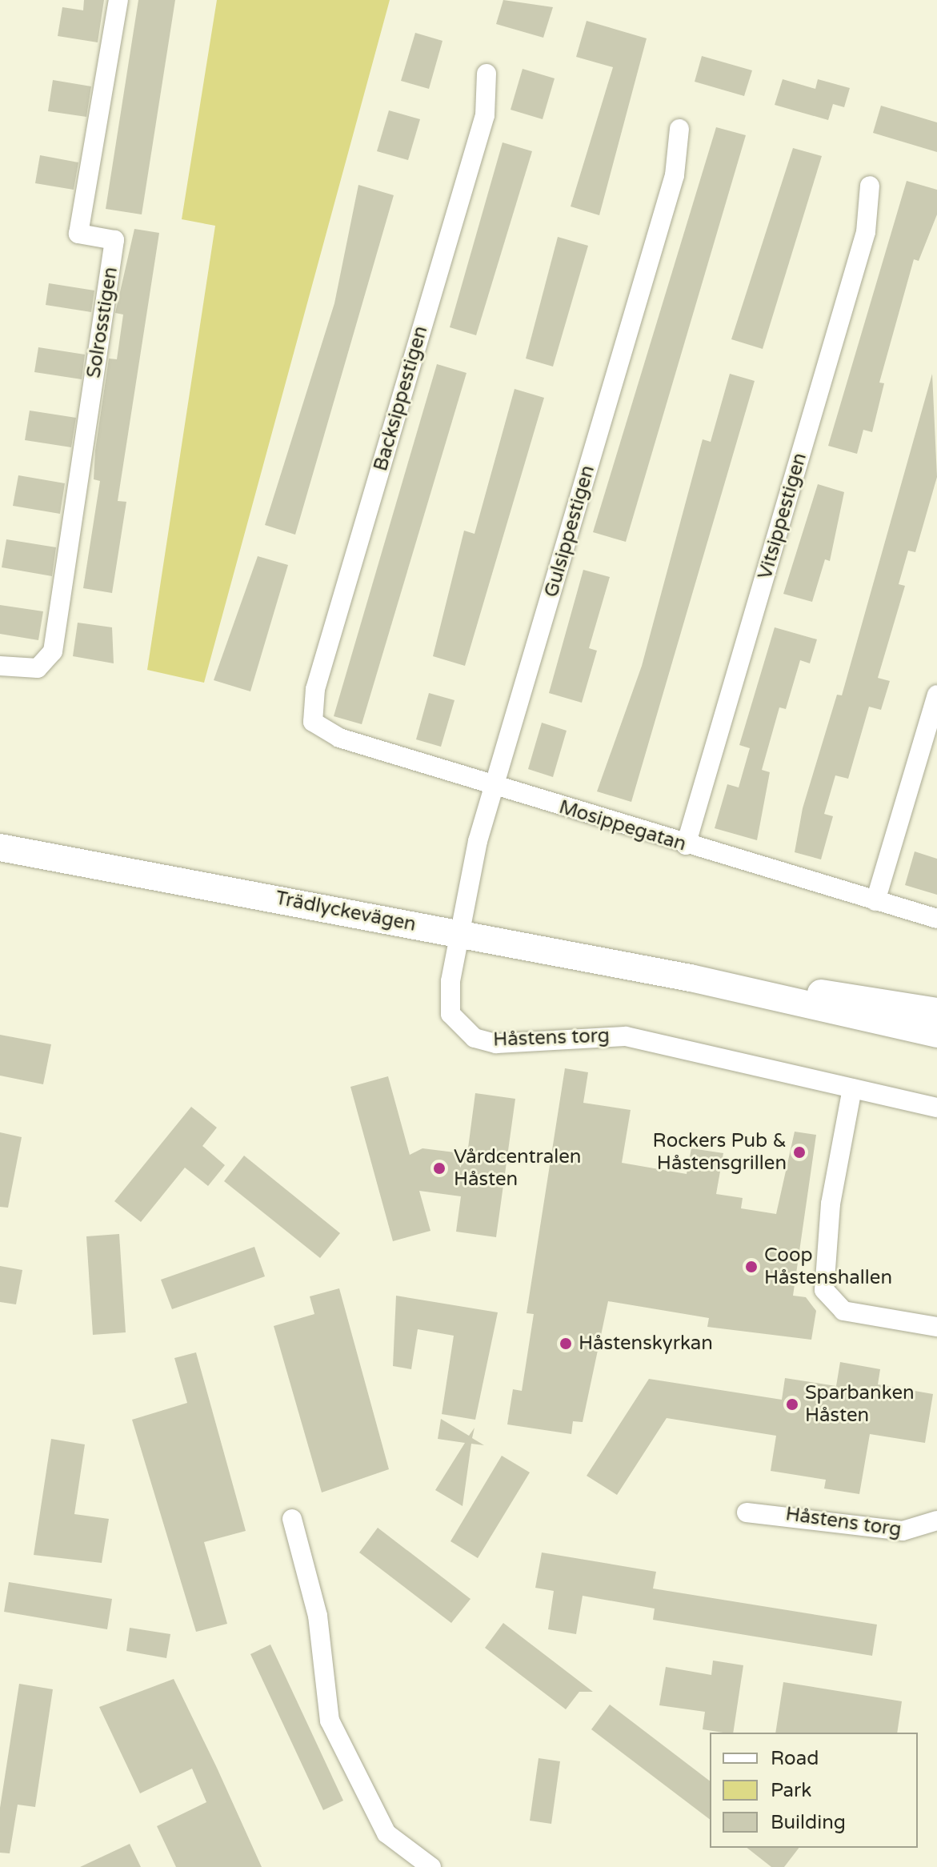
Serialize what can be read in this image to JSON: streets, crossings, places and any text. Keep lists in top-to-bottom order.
{
  "streets": {
    "street": [
      "Solrosstigen",
      "Backsippestigen",
      "Vitsippestigen",
      "Gulsippestigen",
      "Mosippegatan",
      "Trädlyckevägen",
      "Håstens torg"
    ]
  },
  "crossings": [
    ["Backsippestigen", "Mosippegatan"],
    ["Vitsippestigen", "Mosippegatan"],
    ["Gulsippestigen", "Mosippegatan"],
    ["Gulsippestigen", "Trädlyckevägen"],
    ["Gulsippestigen", "Håstens torg"],
    ["Trädlyckevägen", "Håstens torg"]
  ],
  "places": [
    "Rockers Pub & Håstensgrillen",
    "Vårdcentralen Håsten",
    "Coop Håstenshallen",
    "Håstenskyrkan",
    "Sparbanken Håsten"
  ],
  "legend": ["Road", "Park", "Building"]
}
